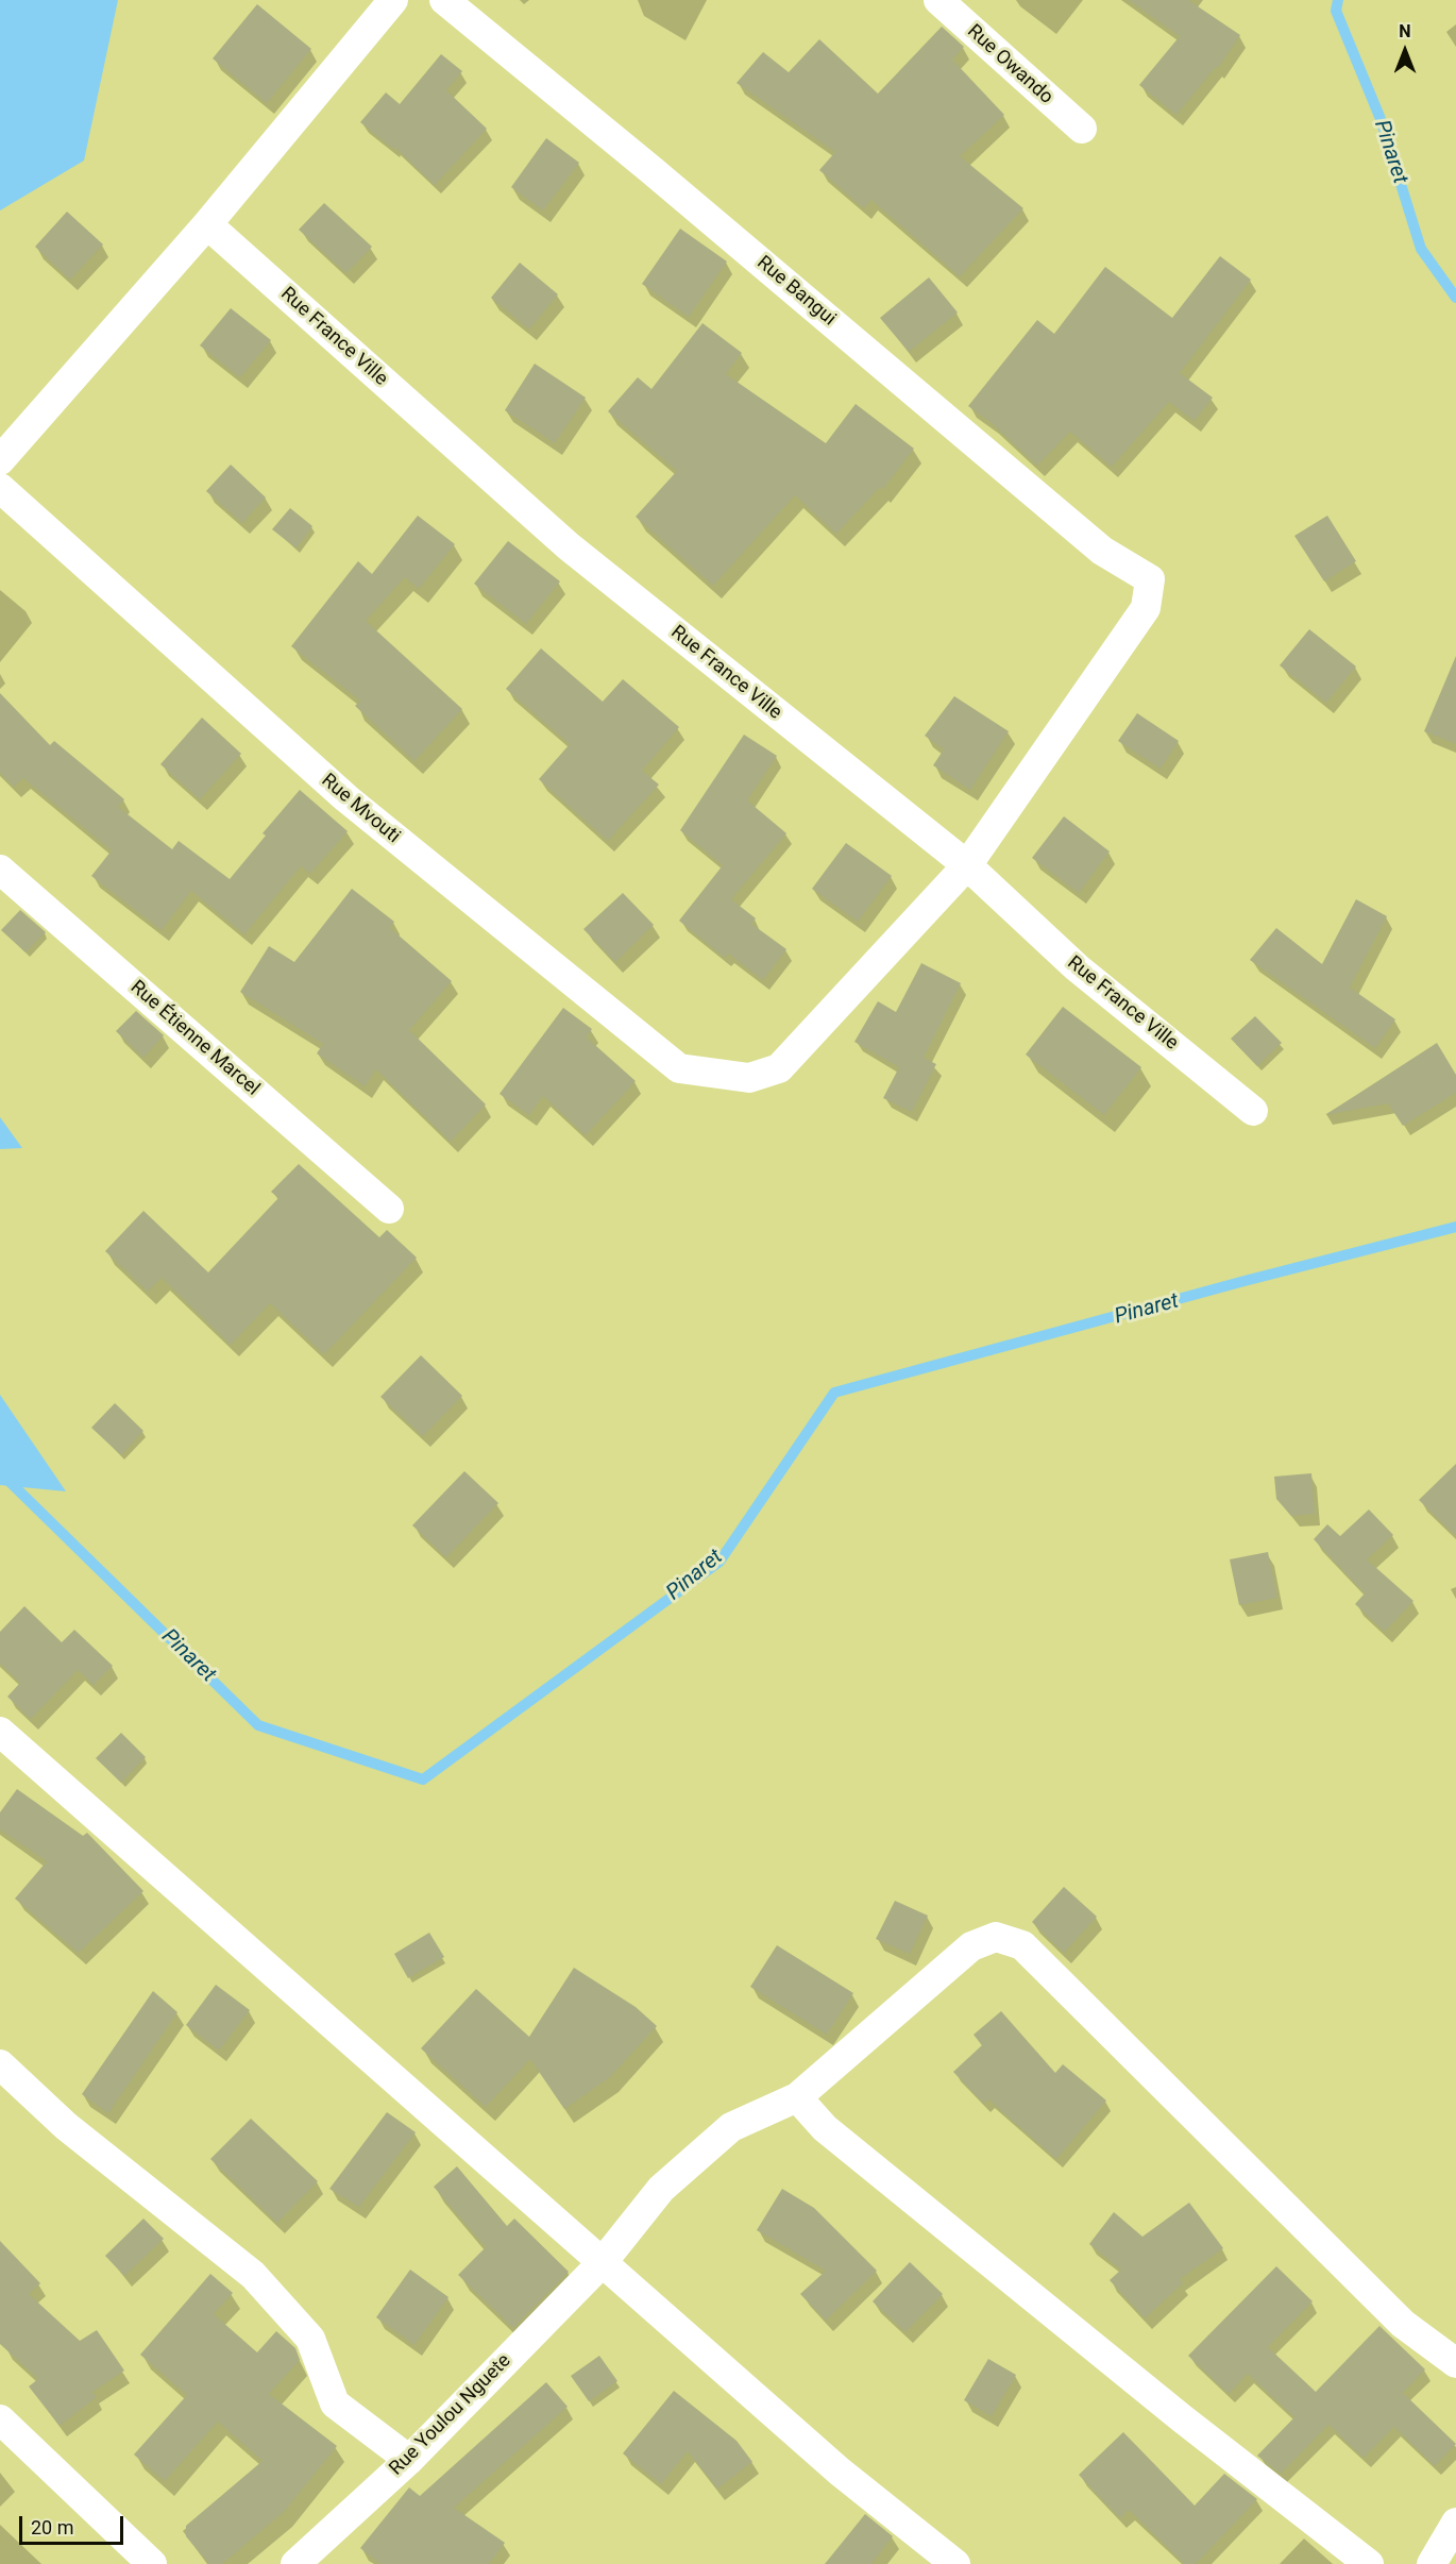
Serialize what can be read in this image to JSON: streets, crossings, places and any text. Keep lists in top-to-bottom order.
{
  "streets": {
    "street": [
      "Rue Owando",
      "Rue Bangui",
      "Rue France Ville",
      "Rue Mvouti",
      "Rue Étienne Marcel",
      "Rue Youlou Nguete"
    ]
  },
  "crossings": [
    ["Rue Bangui", "Rue France Ville"],
    ["Rue Bangui", "Rue Mvouti"],
    ["Rue France Ville", "Rue Mvouti"]
  ],
  "water": ["Pinaret"],
  "scale_bar": "20 m",
  "north": "top"
}
